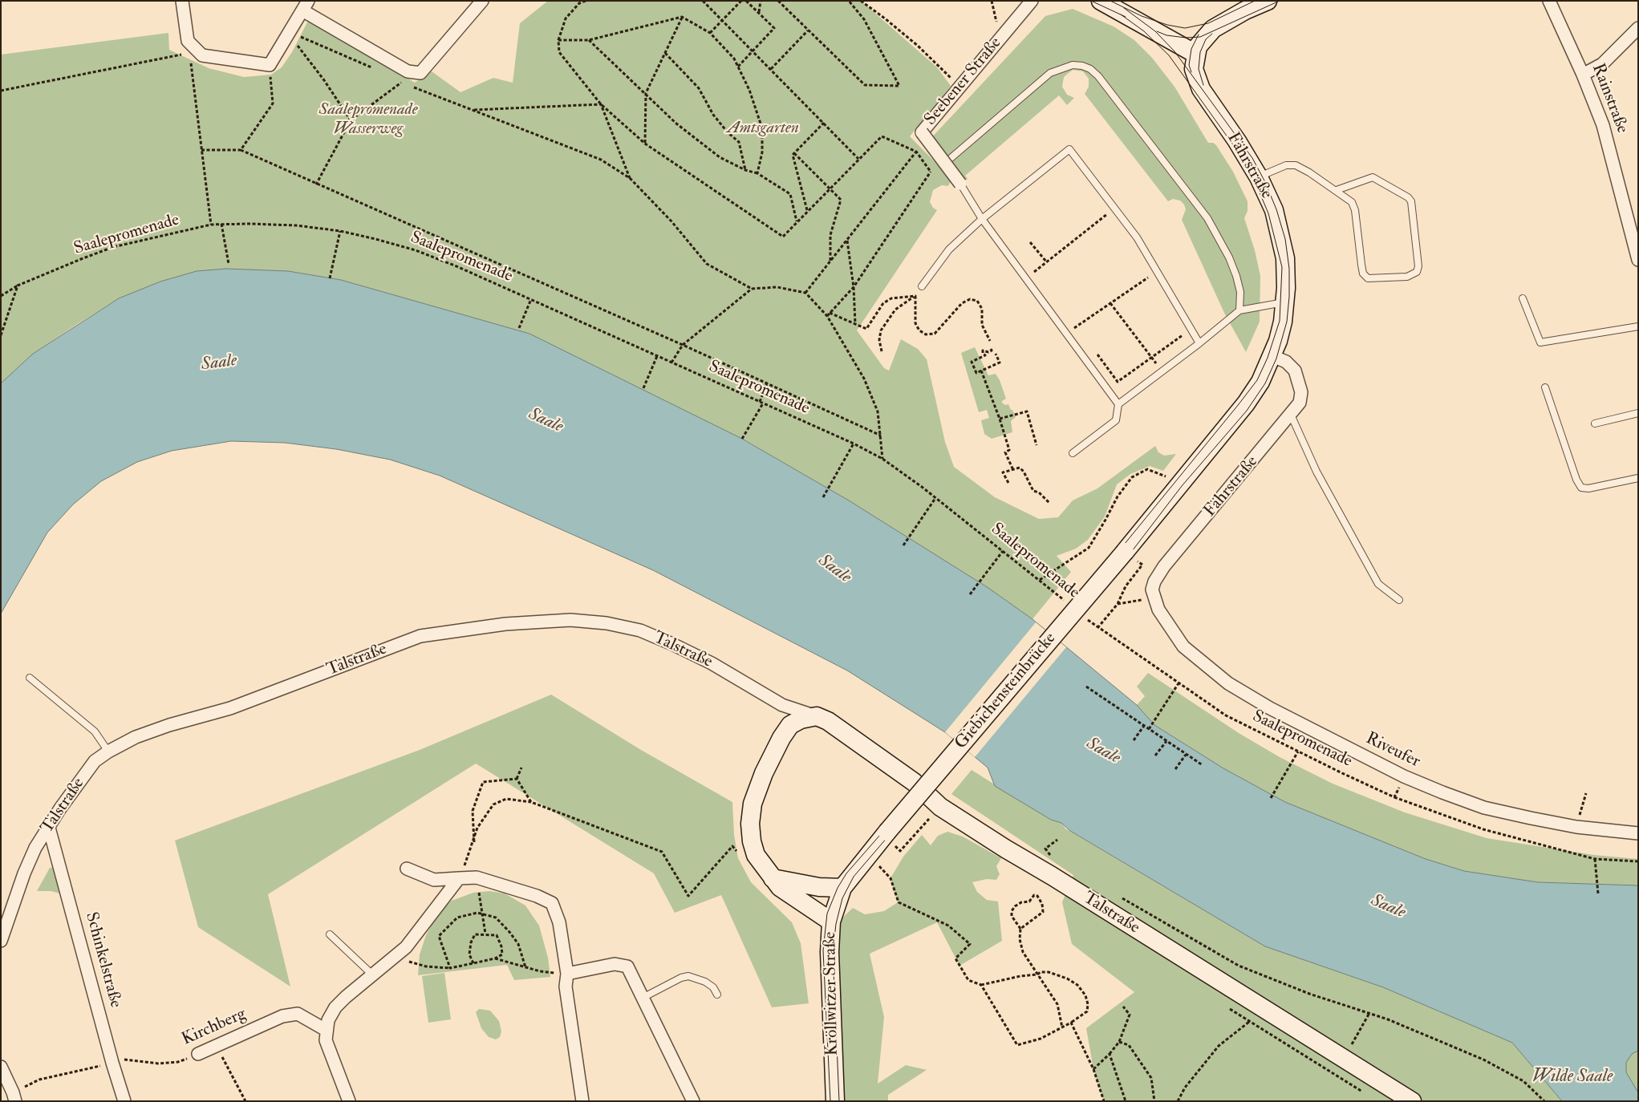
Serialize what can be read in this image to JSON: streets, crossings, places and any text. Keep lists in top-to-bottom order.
{
  "streets": {
    "main road": [
      "Fährstraße",
      "Talstraße",
      "Giebichensteinbrücke",
      "Kröllwitzer Straße"
    ],
    "street": [
      "Seebener Straße",
      "Rainstraße",
      "Riveufer",
      "Schinkelstraße",
      "Kirchberg"
    ],
    "path": ["Saalepromenade"]
  },
  "crossings": [
    ["Fährstraße", "Giebichensteinbrücke"],
    ["Fährstraße", "Riveufer"],
    ["Talstraße", "Schinkelstraße"],
    ["Giebichensteinbrücke", "Kröllwitzer Straße"],
    ["Schinkelstraße", "Kirchberg"]
  ],
  "water": ["Saale", "Wilde Saale"],
  "parks": ["Saalepromenade Wasserweg", "Amtsgarten"]
}
